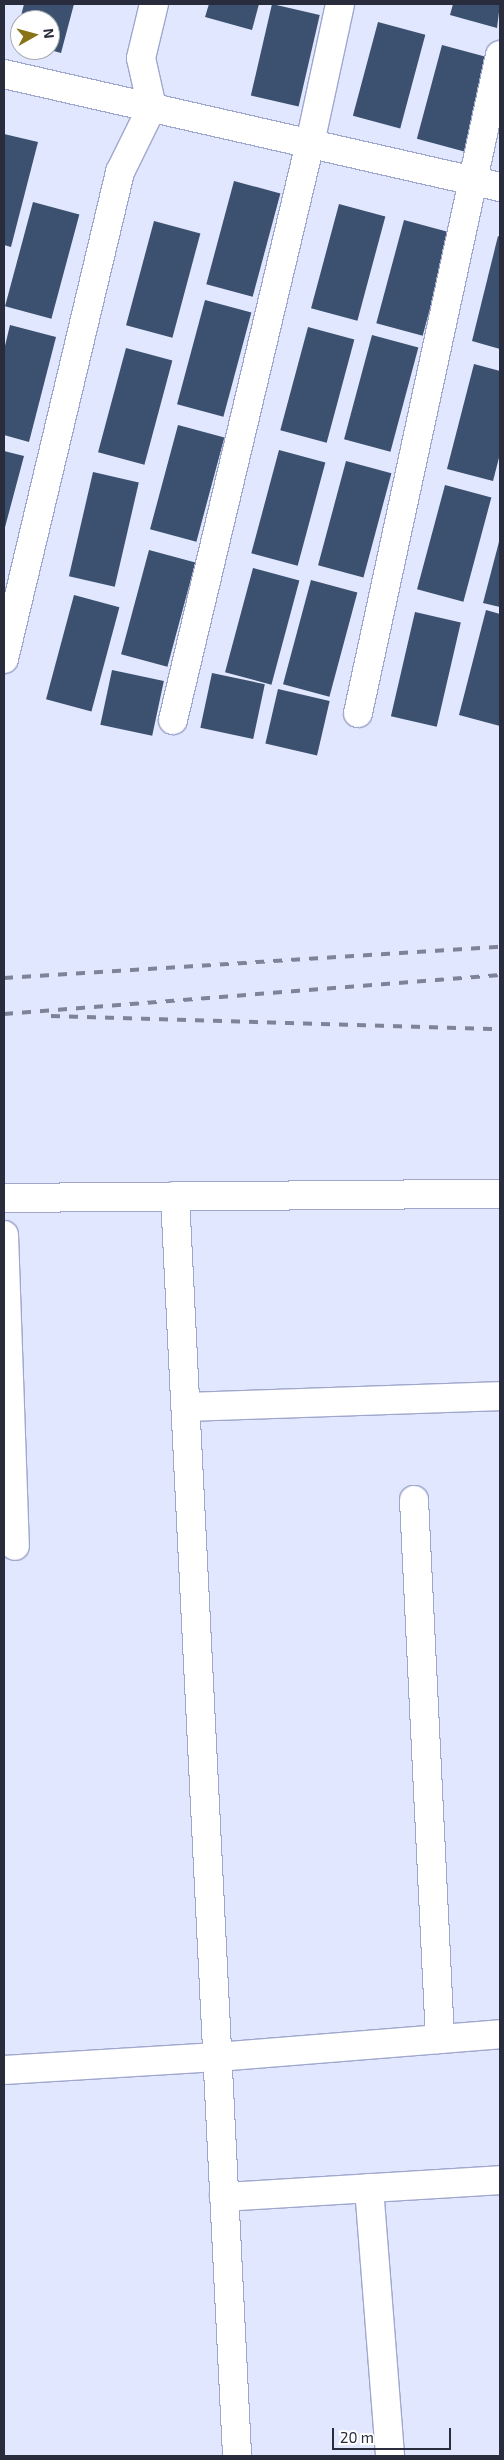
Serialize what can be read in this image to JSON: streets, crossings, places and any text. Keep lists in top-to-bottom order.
{
  "scale_bar": "20 m",
  "north": "right"
}
